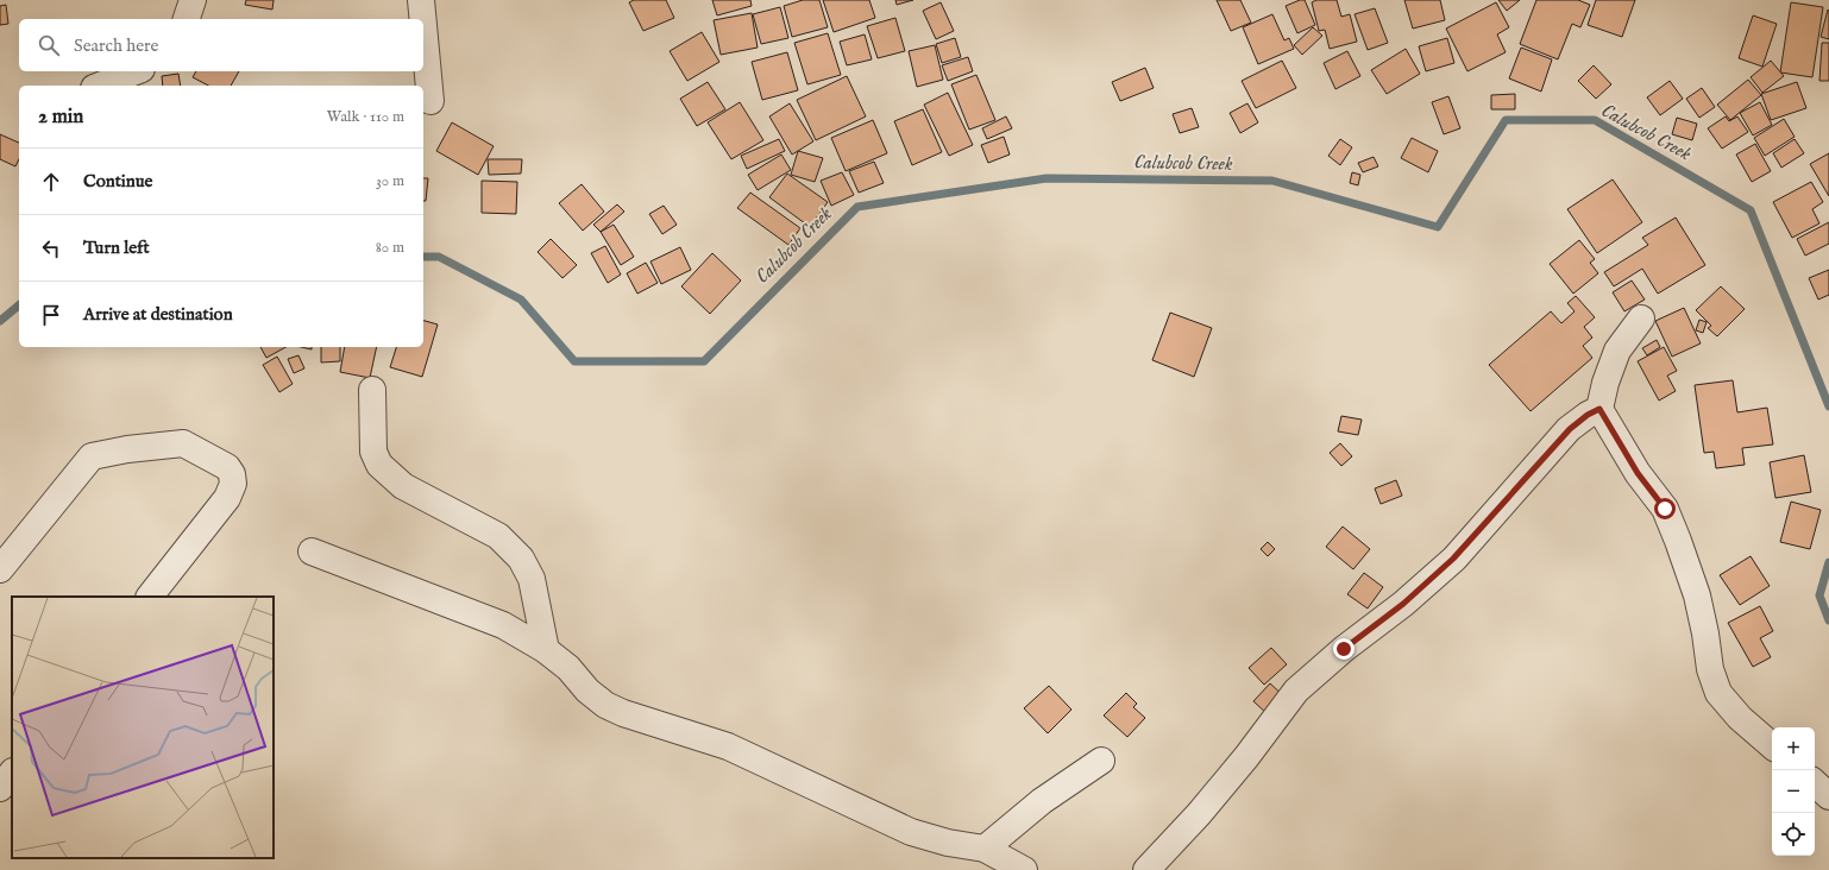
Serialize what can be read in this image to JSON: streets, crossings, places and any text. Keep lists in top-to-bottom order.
{
  "water": ["Calubcob Creek"],
  "page": {
    "search": "Search here",
    "heading": ["2 min", "Walk · 110 m"],
    "list": [
      ["Continue", "30 m"],
      ["Turn left", "80 m"],
      "Arrive at destination"
    ],
    "map_buttons": ["+", "−"]
  }
}
